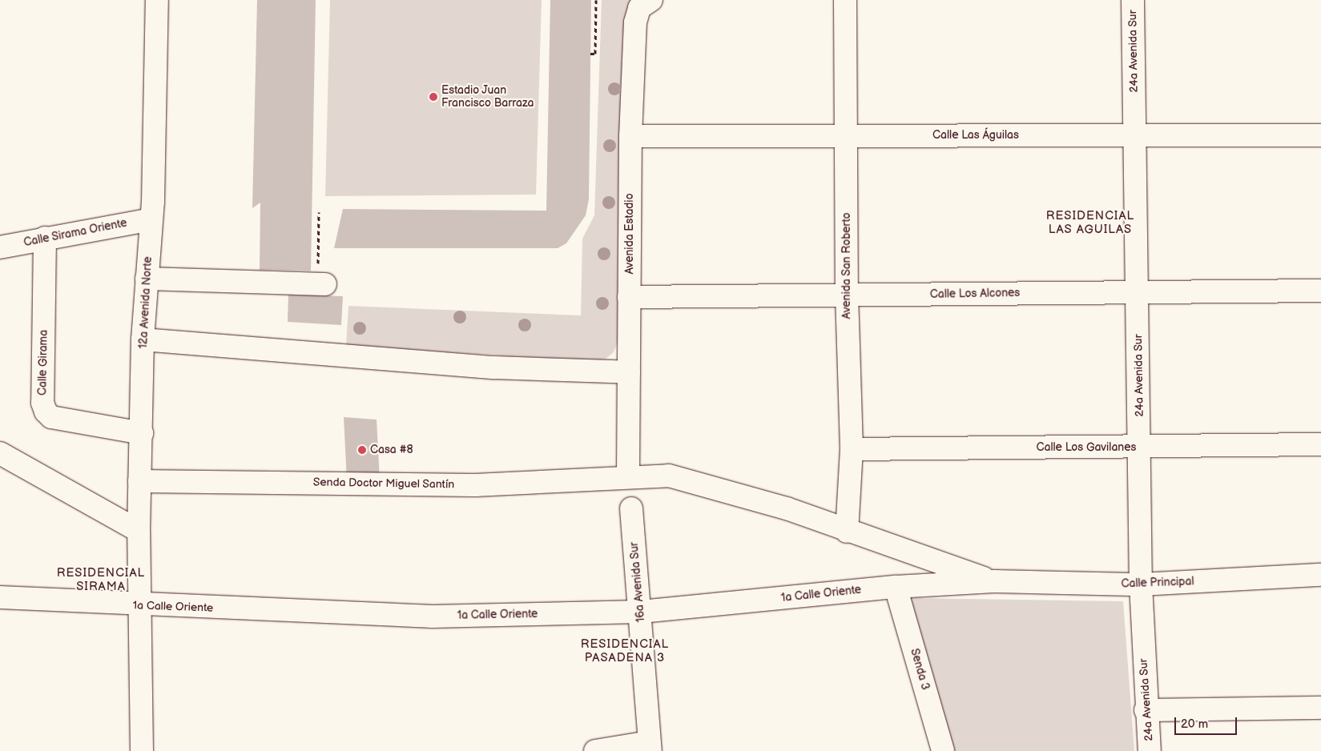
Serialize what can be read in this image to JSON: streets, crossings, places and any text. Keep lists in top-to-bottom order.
{
  "streets": {
    "street": [
      "24a Avenida Sur",
      "Calle Las Águilas",
      "Calle Sirama Oriente",
      "Avenida Estadio",
      "Avenida San Roberto",
      "Calle Los Alcones",
      "12a Avenida Norte",
      "Calle Girama",
      "Calle Los Gavilanes",
      "Senda Doctor Miguel Santín",
      "16a Avenida Sur",
      "Calle Principal",
      "1a Calle Oriente",
      "Senda 3"
    ]
  },
  "crossings": [
    ["24a Avenida Sur", "Calle Las Águilas"],
    ["24a Avenida Sur", "Calle Los Alcones"],
    ["24a Avenida Sur", "Calle Los Gavilanes"],
    ["24a Avenida Sur", "Calle Principal"],
    ["Calle Las Águilas", "Avenida Estadio"],
    ["Calle Las Águilas", "Avenida San Roberto"],
    ["Calle Sirama Oriente", "12a Avenida Norte"],
    ["Calle Sirama Oriente", "Calle Girama"],
    ["Avenida Estadio", "Calle Los Alcones"],
    ["Avenida Estadio", "Senda Doctor Miguel Santín"],
    ["Avenida San Roberto", "Calle Los Alcones"],
    ["Avenida San Roberto", "Calle Los Gavilanes"],
    ["Avenida San Roberto", "Senda Doctor Miguel Santín"],
    ["12a Avenida Norte", "Calle Girama"],
    ["12a Avenida Norte", "Senda Doctor Miguel Santín"],
    ["12a Avenida Norte", "1a Calle Oriente"],
    ["Senda Doctor Miguel Santín", "Calle Principal"],
    ["Senda Doctor Miguel Santín", "1a Calle Oriente"],
    ["16a Avenida Sur", "1a Calle Oriente"],
    ["Calle Principal", "1a Calle Oriente"],
    ["1a Calle Oriente", "Senda 3"]
  ],
  "districts": ["RESIDENCIAL LAS AGUILAS", "RESIDENCIAL SIRAMA", "RESIDENCIAL PASADENA 3"],
  "places": ["Estadio Juan Francisco Barraza", "Casa #8"],
  "scale_bar": "20 m"
}
